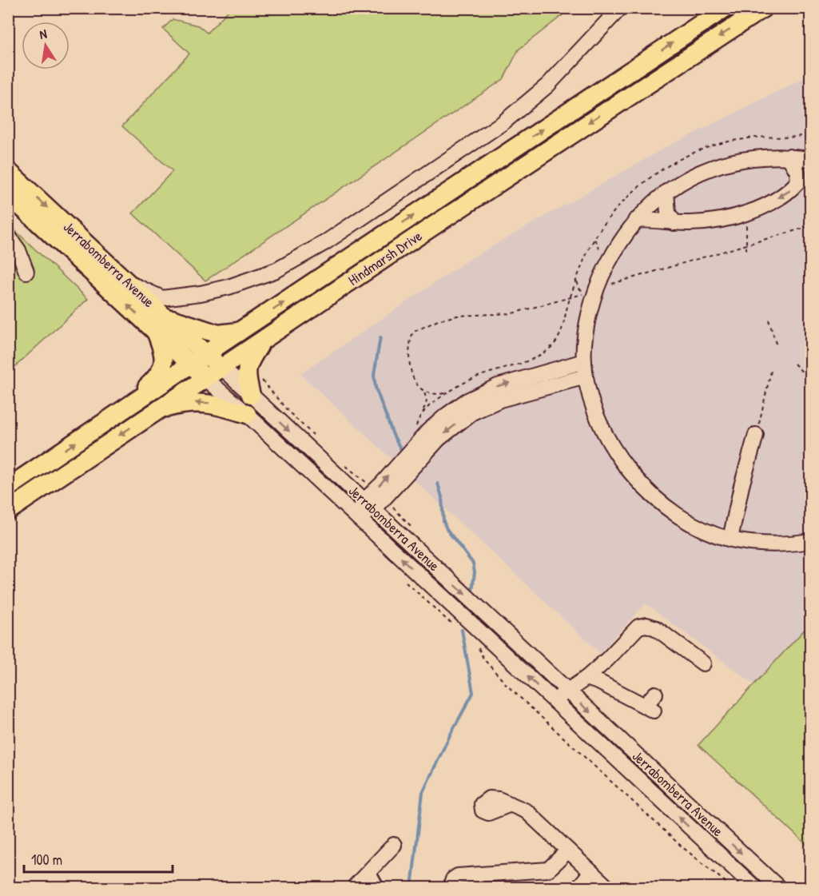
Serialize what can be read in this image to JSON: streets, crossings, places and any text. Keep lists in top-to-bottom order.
{
  "streets": {
    "main road": ["Hindmarsh Drive", "Jerrabomberra Avenue"]
  },
  "crossings": [
    ["Hindmarsh Drive", "Jerrabomberra Avenue"]
  ],
  "scale_bar": "100 m",
  "north": "top"
}
